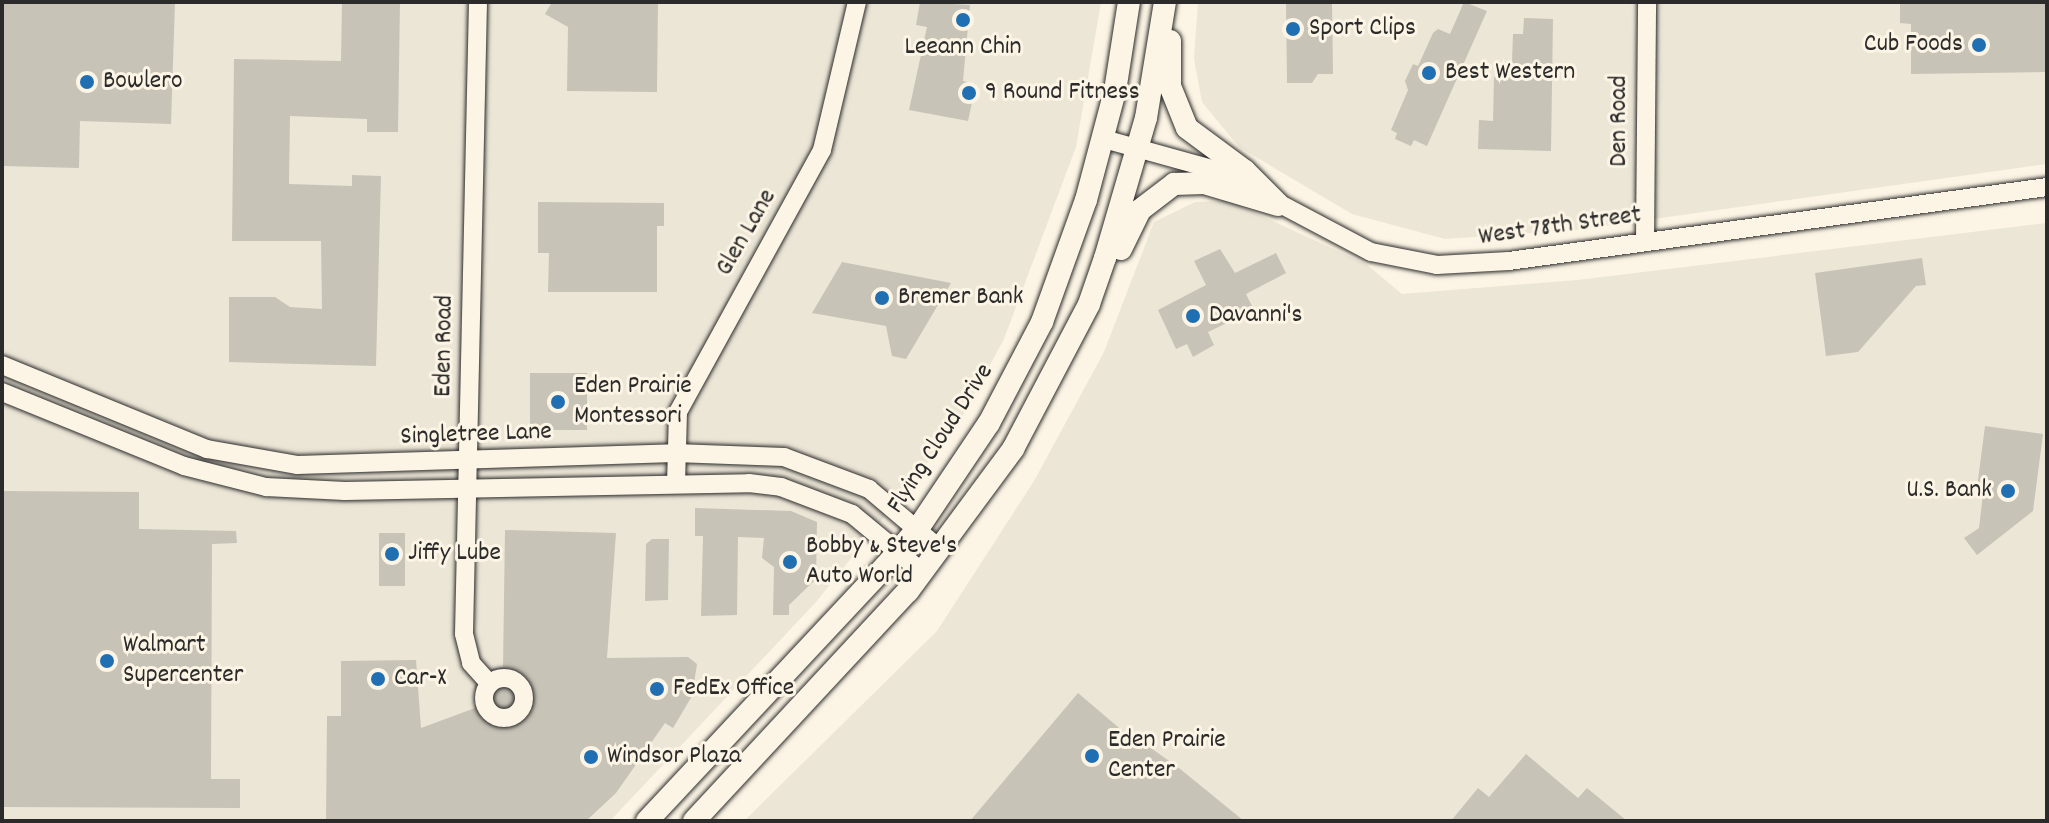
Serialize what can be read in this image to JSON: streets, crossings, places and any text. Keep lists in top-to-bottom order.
{
  "streets": {
    "main road": ["Flying Cloud Drive"],
    "street": [
      "Den Road",
      "West 78th Street",
      "Glen Lane",
      "Eden Road",
      "Singletree Lane"
    ]
  },
  "crossings": [
    ["Den Road", "West 78th Street"],
    ["West 78th Street", "Flying Cloud Drive"],
    ["Glen Lane", "Singletree Lane"],
    ["Eden Road", "Singletree Lane"],
    ["Singletree Lane", "Flying Cloud Drive"]
  ],
  "places": [
    "Leeann Chin",
    "Sport Clips",
    "Cub Foods",
    "Best Western",
    "Bowlero",
    "9 Round Fitness",
    "Bremer Bank",
    "Davanni's",
    "Eden Prairie Montessori",
    "U.S. Bank",
    "Jiffy Lube",
    "Bobby & Steve's Auto World",
    "Walmart Supercenter",
    "Car-X",
    "FedEx Office",
    "Eden Prairie Center",
    "Windsor Plaza"
  ]
}
